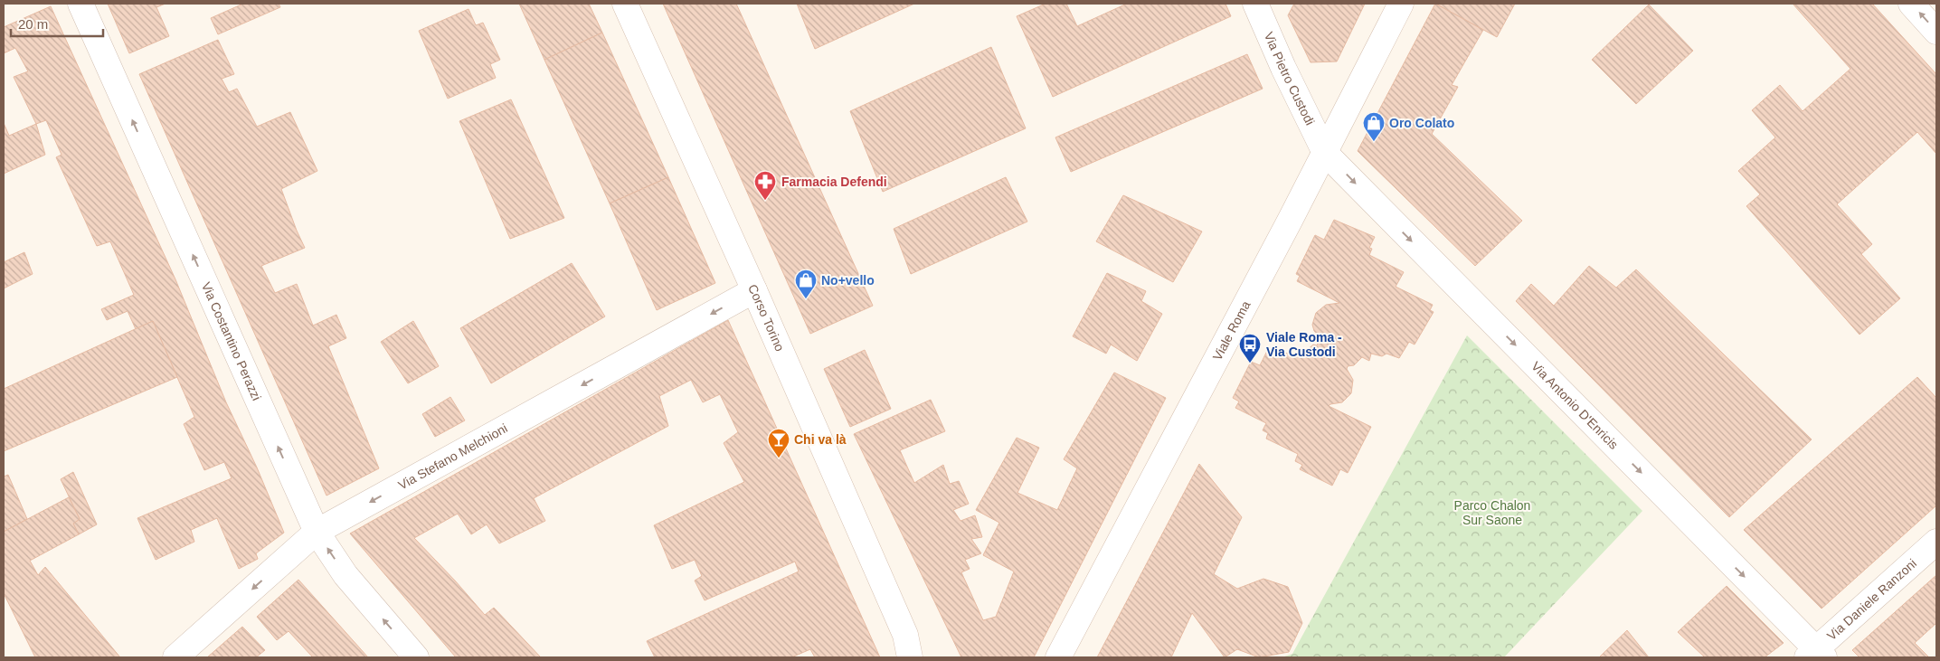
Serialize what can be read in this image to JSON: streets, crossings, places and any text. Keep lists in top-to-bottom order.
{
  "streets": {
    "street": [
      "Via Pietro Custodi",
      "Corso Torino",
      "Viale Roma",
      "Via Costantino Perazzi",
      "Via Antonio D'Enricis",
      "Via Stefano Melchioni",
      "Via Daniele Ranzoni"
    ]
  },
  "crossings": [
    ["Via Pietro Custodi", "Viale Roma"],
    ["Via Pietro Custodi", "Via Antonio D'Enricis"],
    ["Corso Torino", "Via Stefano Melchioni"],
    ["Viale Roma", "Via Antonio D'Enricis"],
    ["Via Costantino Perazzi", "Via Stefano Melchioni"],
    ["Via Antonio D'Enricis", "Via Daniele Ranzoni"]
  ],
  "one_way": ["Via Costantino Perazzi", "Via Antonio D'Enricis", "Via Stefano Melchioni"],
  "parks": ["Parco Chalon Sur Saone"],
  "places": {
    "shop": ["Oro Colato", "No+vello"],
    "pharmacy": ["Farmacia Defendi"],
    "bus stop": ["Viale Roma - Via Custodi"],
    "bar": ["Chi va là"]
  },
  "scale_bar": "20 m"
}
